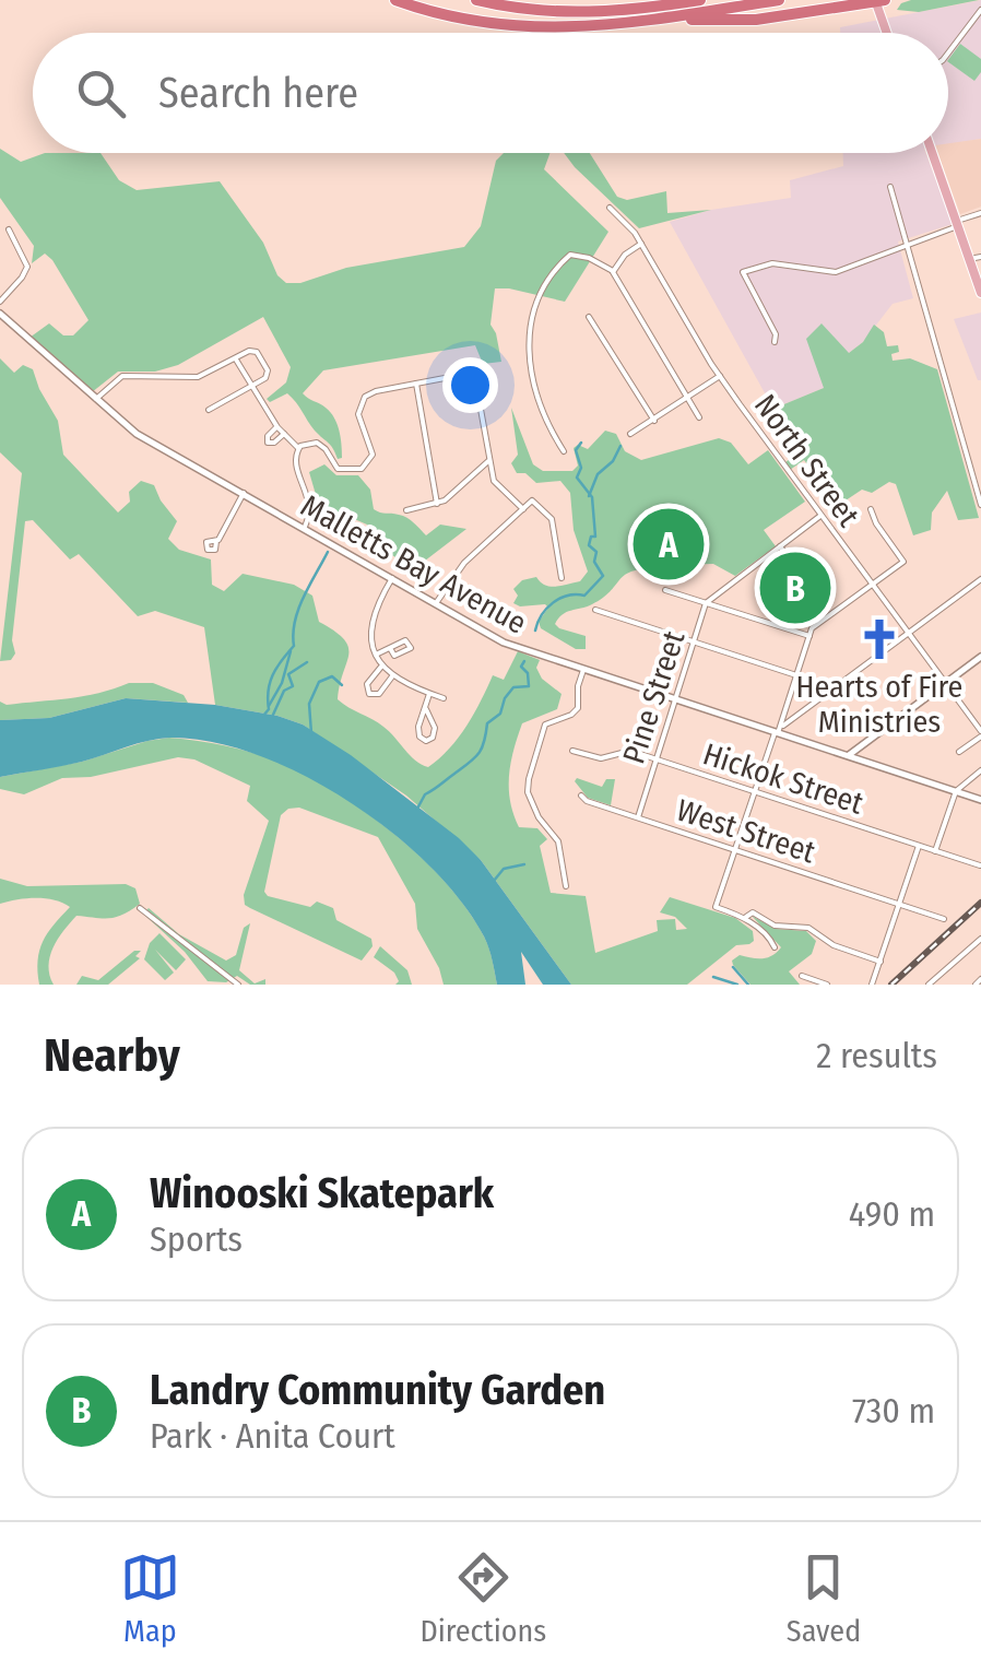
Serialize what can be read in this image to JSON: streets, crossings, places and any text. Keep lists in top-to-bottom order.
{
  "streets": {
    "street": [
      "North Street",
      "Malletts Bay Avenue",
      "Pine Street",
      "Hickok Street",
      "West Street"
    ]
  },
  "crossings": [
    ["North Street", "Pine Street"],
    ["Malletts Bay Avenue", "Pine Street"],
    ["Pine Street", "Hickok Street"],
    ["Pine Street", "West Street"]
  ],
  "places": {
    "church": ["Hearts of Fire Ministries"]
  },
  "page": {
    "search": "Search here",
    "pins": ["A", "B"],
    "heading": ["Nearby", "2 results"],
    "list": [
      {
        "mark": "A",
        "name": "Winooski Skatepark",
        "note": "Sports",
        "value": "490 m"
      },
      {
        "mark": "B",
        "name": "Landry Community Garden",
        "note": "Park · Anita Court",
        "value": "730 m"
      }
    ],
    "nav": ["Map", "Directions", "Saved"]
  }
}
